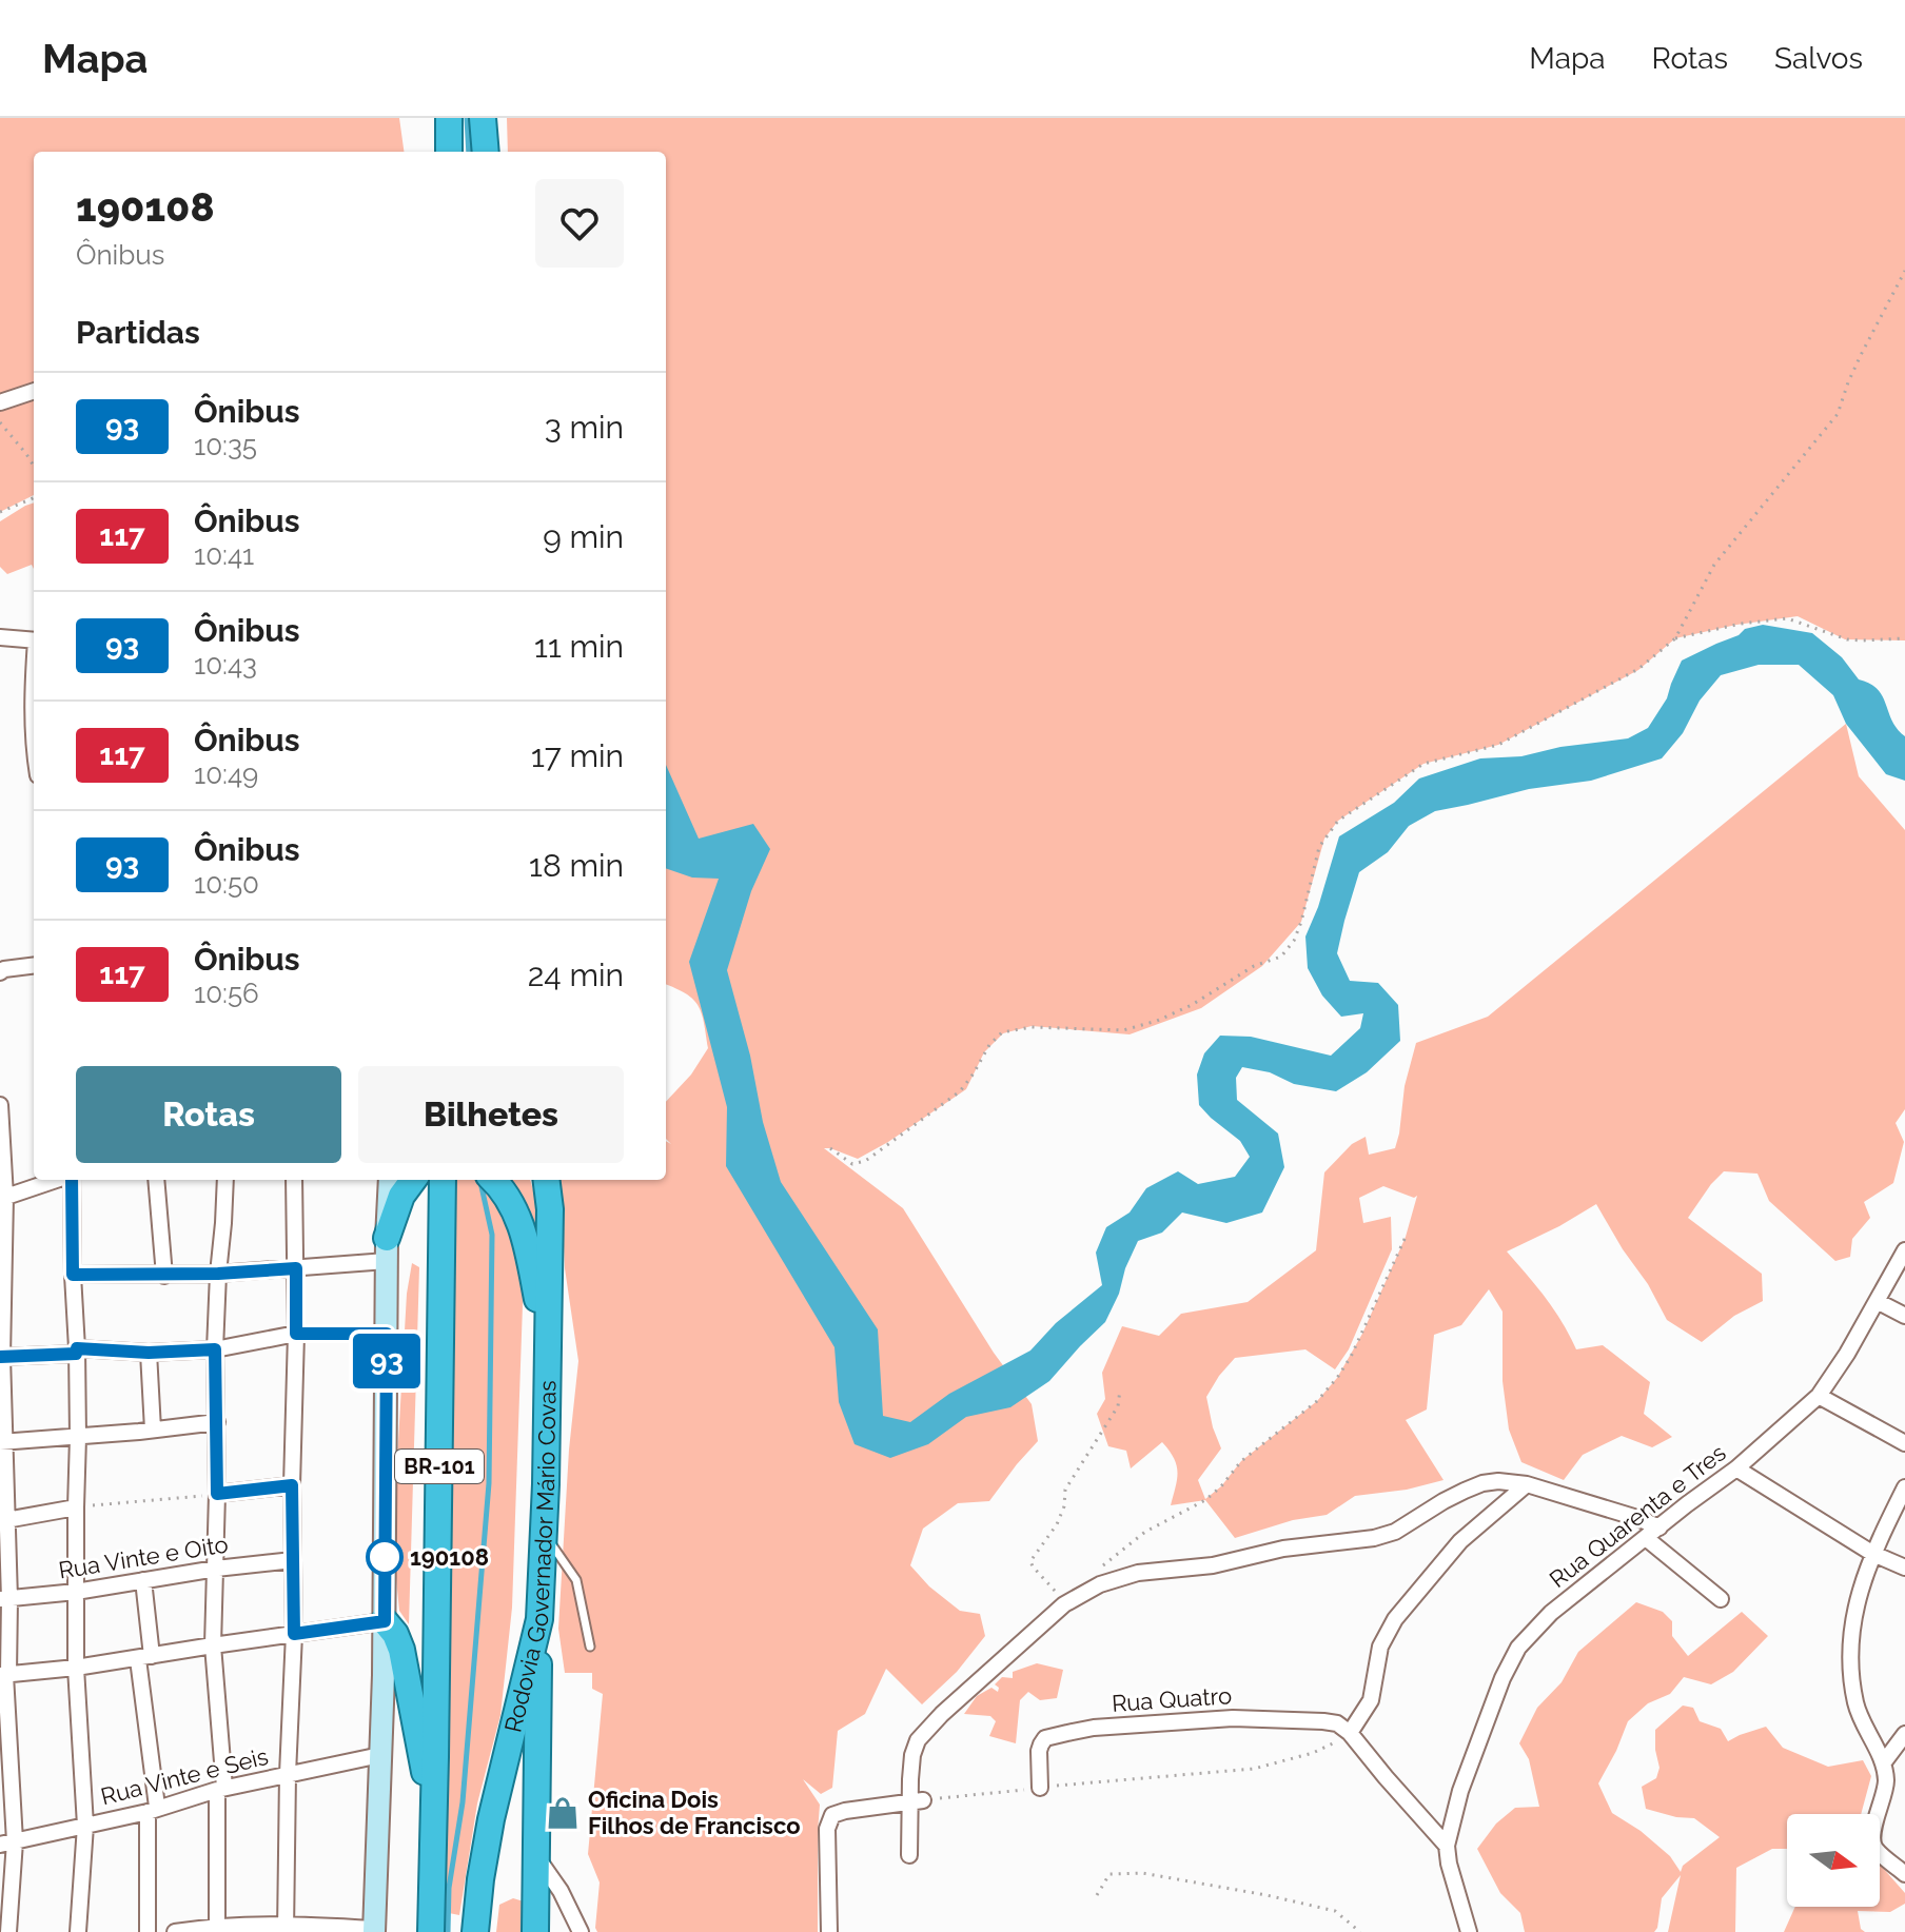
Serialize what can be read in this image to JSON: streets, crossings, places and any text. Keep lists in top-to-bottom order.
{
  "streets": {
    "highway": ["BR-101", "Rodovia Governador Mário Covas"],
    "street": [
      "Rua Quarenta e Tres",
      "Rua Vinte e Oito",
      "Rua Quatro",
      "Rua Vinte e Seis"
    ]
  },
  "places": {
    "other": ["190108"],
    "shop": ["Oficina Dois Filhos de Francisco"]
  },
  "lines": ["bus line 93"],
  "north": "right",
  "page": {
    "header": "Mapa",
    "nav": ["Mapa", "Rotas", "Salvos"],
    "on_map": "93",
    "heading": [
      ["190108", "Ônibus"],
      "Partidas"
    ],
    "list": [
      {
        "mark": "93",
        "name": "Ônibus",
        "note": "10:35",
        "value": "3 min"
      },
      {
        "mark": "117",
        "name": "Ônibus",
        "note": "10:41",
        "value": "9 min"
      },
      {
        "mark": "93",
        "name": "Ônibus",
        "note": "10:43",
        "value": "11 min"
      },
      {
        "mark": "117",
        "name": "Ônibus",
        "note": "10:49",
        "value": "17 min"
      },
      {
        "mark": "93",
        "name": "Ônibus",
        "note": "10:50",
        "value": "18 min"
      },
      {
        "mark": "117",
        "name": "Ônibus",
        "note": "10:56",
        "value": "24 min"
      }
    ],
    "buttons": ["Rotas", "Bilhetes"]
  }
}
